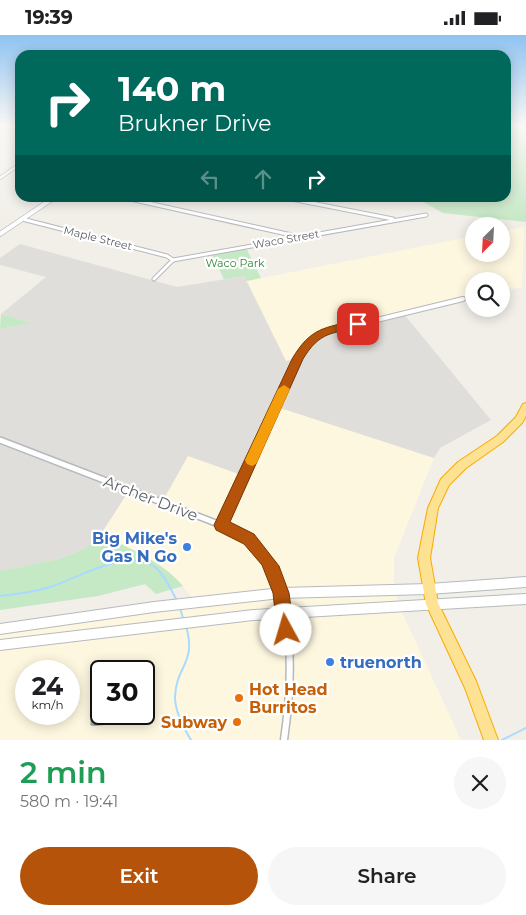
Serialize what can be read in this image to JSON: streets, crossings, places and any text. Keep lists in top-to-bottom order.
{
  "streets": {
    "street": ["Maple Street", "Waco Street", "Archer Drive"]
  },
  "crossings": [
    ["Maple Street", "Waco Street"]
  ],
  "parks": ["Waco Park"],
  "places": [
    "Big Mike's Gas N Go",
    "truenorth",
    "Hot Head Burritos",
    "Subway"
  ],
  "north": "bottom left",
  "page": {
    "status": "19:39",
    "turn": ["140 m", "Brukner Drive"],
    "speed": "24 km/h",
    "limit": "30",
    "heading": ["2 min", "580 m · 19:41"],
    "buttons": ["Exit", "Share"]
  }
}
